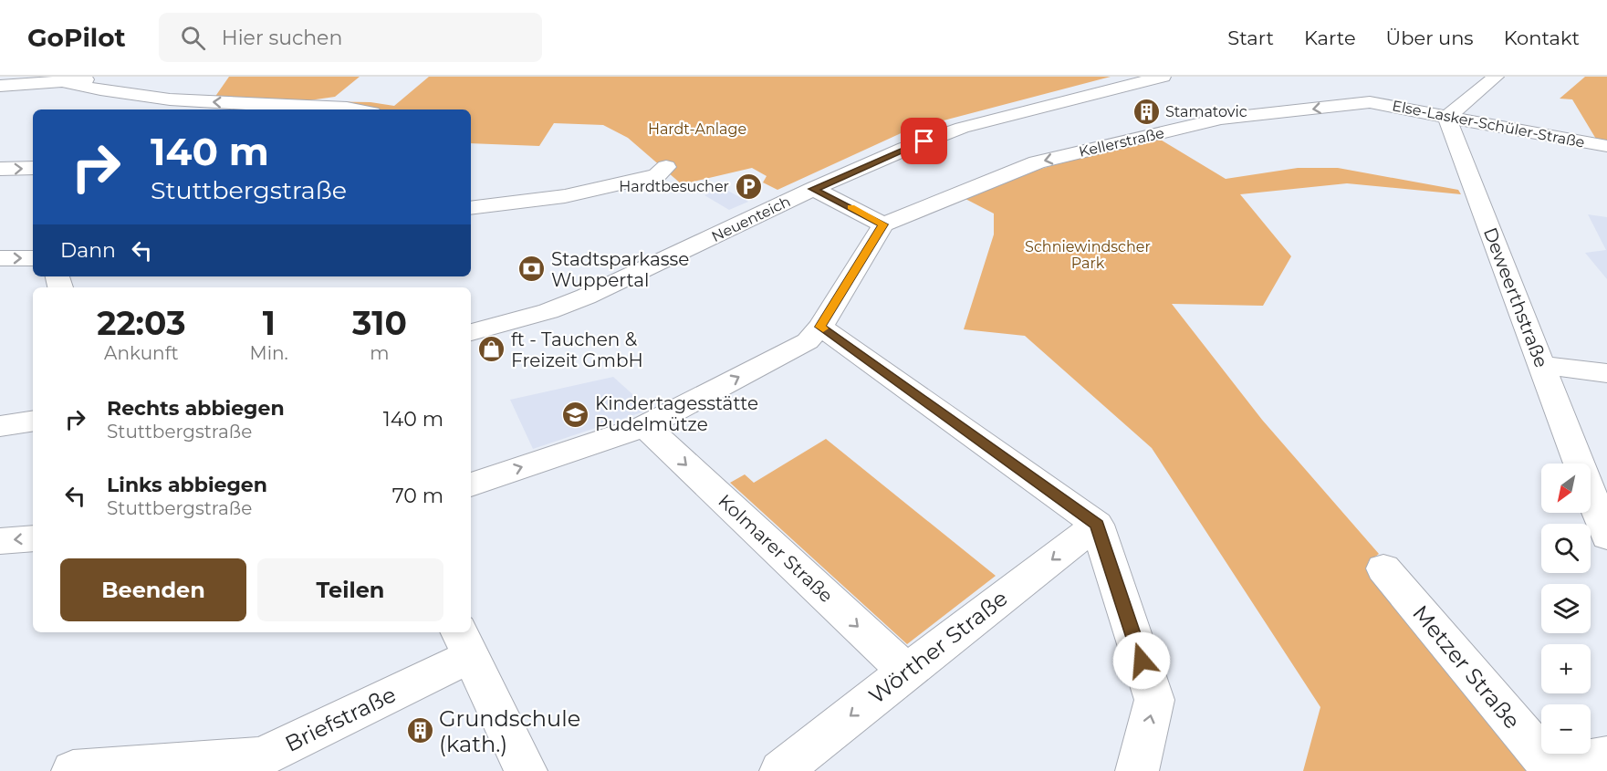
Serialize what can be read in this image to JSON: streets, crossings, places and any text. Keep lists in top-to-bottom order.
{
  "streets": {
    "street": [
      "Else-Lasker-Schüler-Straße",
      "Kellerstraße",
      "Neuenteich",
      "Deweerthstraße",
      "Kolmarer Straße",
      "Wörther Straße",
      "Metzer Straße",
      "Briefstraße"
    ]
  },
  "crossings": [
    ["Else-Lasker-Schüler-Straße", "Kellerstraße"],
    ["Else-Lasker-Schüler-Straße", "Deweerthstraße"],
    ["Kolmarer Straße", "Wörther Straße"]
  ],
  "one_way": ["Kellerstraße", "Wörther Straße"],
  "parks": ["Hardt-Anlage", "Schniewindscher Park"],
  "places": {
    "building": ["Stamatovic", "Grundschule (kath.)"],
    "parking": ["Hardtbesucher"],
    "bank": ["Stadtsparkasse Wuppertal"],
    "shop": ["ft - Tauchen & Freizeit GmbH"],
    "school or university": ["Kindertagesstätte Pudelmütze"]
  },
  "north": "bottom left",
  "page": {
    "header": "GoPilot",
    "search": "Hier suchen",
    "nav": [
      "Start",
      "Karte",
      "Über uns",
      "Kontakt"
    ],
    "turn": ["140 m", "Stuttbergstraße"],
    "then": "Dann",
    "eta": [
      "22:03",
      "Ankunft",
      "1",
      "Min.",
      "310",
      "m"
    ],
    "list": [
      {
        "name": "Rechts abbiegen",
        "note": "Stuttbergstraße",
        "value": "140 m"
      },
      {
        "name": "Links abbiegen",
        "note": "Stuttbergstraße",
        "value": "70 m"
      }
    ],
    "map_buttons": ["+", "−"],
    "buttons": ["Beenden", "Teilen"]
  }
}
